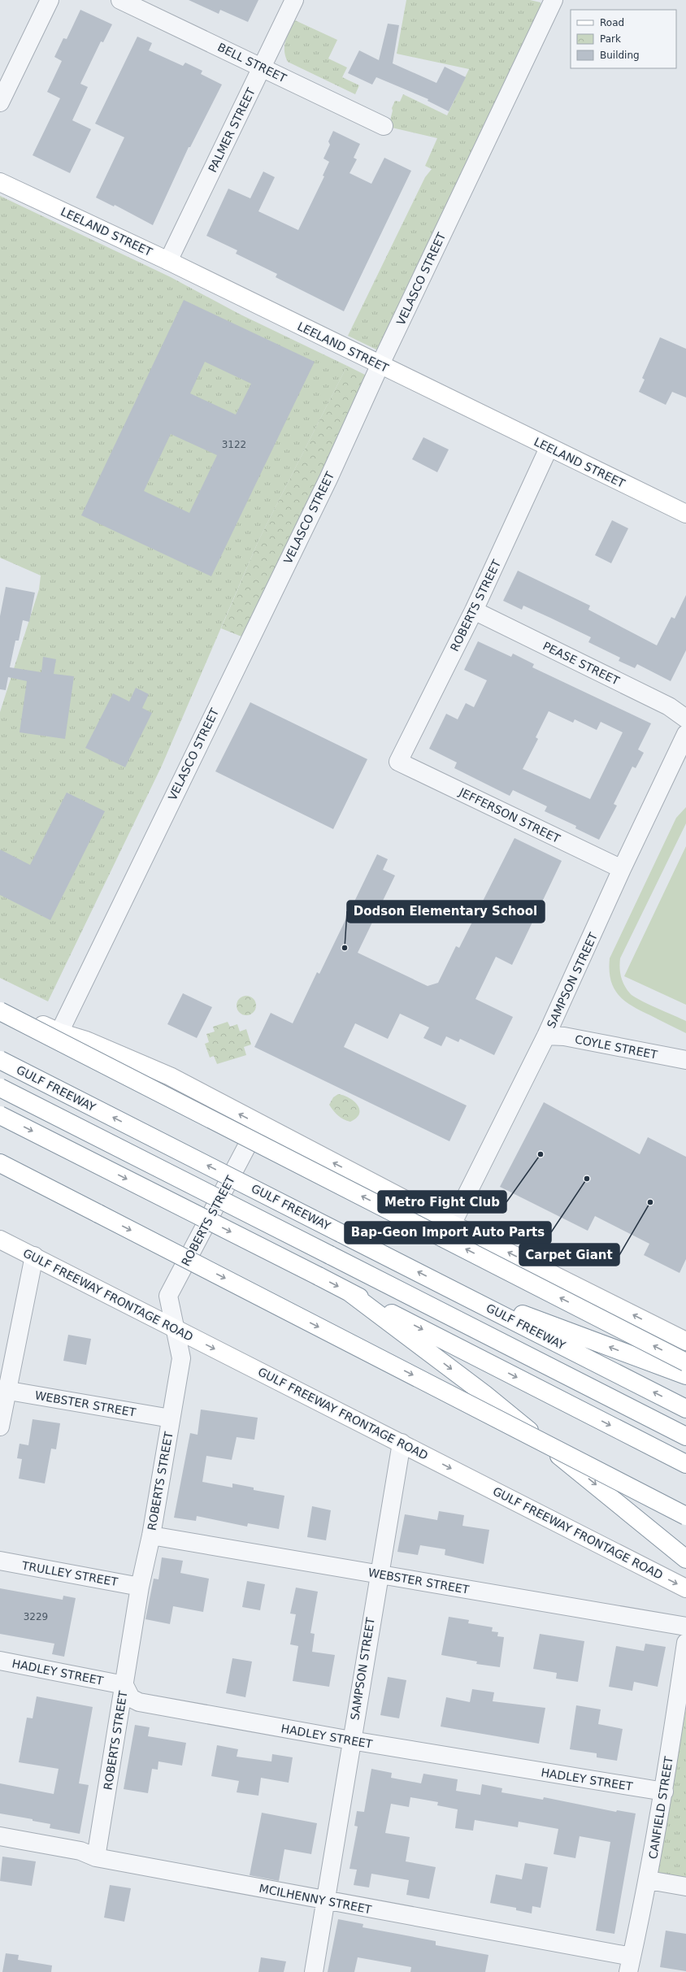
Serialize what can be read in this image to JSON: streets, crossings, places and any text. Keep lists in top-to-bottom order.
{
  "streets": {
    "main road": ["LEELAND STREET", "GULF FREEWAY", "GULF FREEWAY FRONTAGE ROAD"],
    "street": [
      "BELL STREET",
      "PALMER STREET",
      "VELASCO STREET",
      "ROBERTS STREET",
      "PEASE STREET",
      "JEFFERSON STREET",
      "SAMPSON STREET",
      "COYLE STREET",
      "WEBSTER STREET",
      "TRULLEY STREET",
      "HADLEY STREET",
      "CANFIELD STREET",
      "MCILHENNY STREET"
    ]
  },
  "crossings": [
    ["BELL STREET", "PALMER STREET"],
    ["PALMER STREET", "LEELAND STREET"],
    ["LEELAND STREET", "VELASCO STREET"],
    ["LEELAND STREET", "ROBERTS STREET"],
    ["ROBERTS STREET", "PEASE STREET"],
    ["ROBERTS STREET", "JEFFERSON STREET"],
    ["ROBERTS STREET", "GULF FREEWAY FRONTAGE ROAD"],
    ["ROBERTS STREET", "WEBSTER STREET"],
    ["ROBERTS STREET", "TRULLEY STREET"],
    ["ROBERTS STREET", "HADLEY STREET"],
    ["ROBERTS STREET", "MCILHENNY STREET"],
    ["JEFFERSON STREET", "SAMPSON STREET"],
    ["SAMPSON STREET", "COYLE STREET"],
    ["SAMPSON STREET", "GULF FREEWAY FRONTAGE ROAD"],
    ["SAMPSON STREET", "WEBSTER STREET"],
    ["SAMPSON STREET", "HADLEY STREET"],
    ["SAMPSON STREET", "MCILHENNY STREET"],
    ["HADLEY STREET", "CANFIELD STREET"],
    ["CANFIELD STREET", "MCILHENNY STREET"]
  ],
  "places": [
    "Dodson Elementary School",
    "Metro Fight Club",
    "Bap-Geon Import Auto Parts",
    "Carpet Giant"
  ],
  "house_numbers": ["3122", "3229"],
  "legend": ["Road", "Park", "Building"]
}
